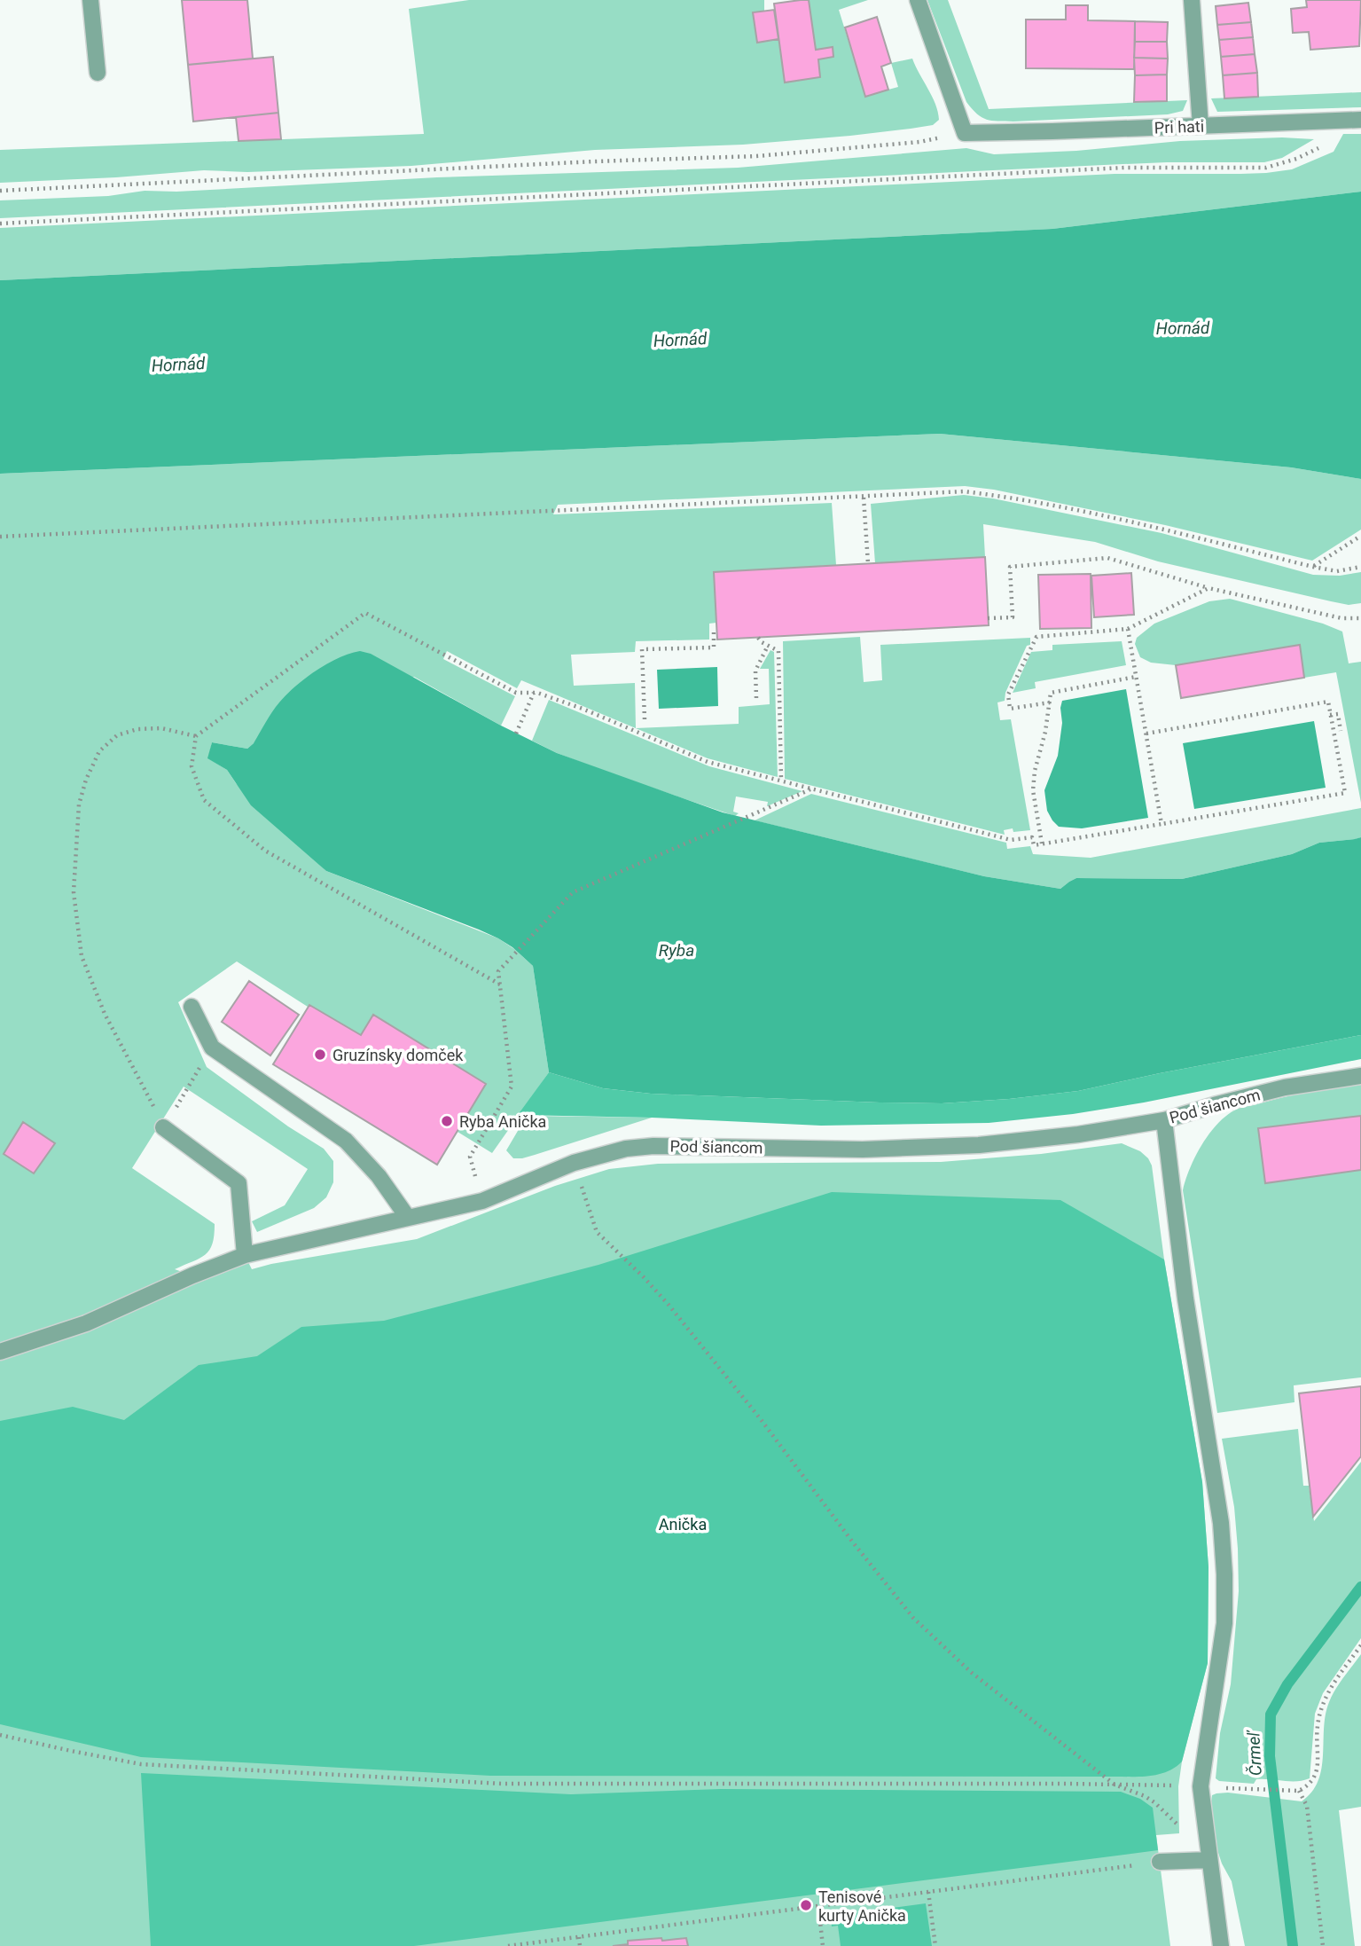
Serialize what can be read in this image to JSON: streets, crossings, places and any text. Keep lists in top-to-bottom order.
{
  "streets": {
    "lane": ["Pri hati", "Pod šiancom"]
  },
  "water": ["Hornád", "Ryba", "Črmeľ"],
  "parks": ["Anička"],
  "places": ["Gruzínsky domček", "Ryba Anička", "Tenisové kurty Anička"]
}
